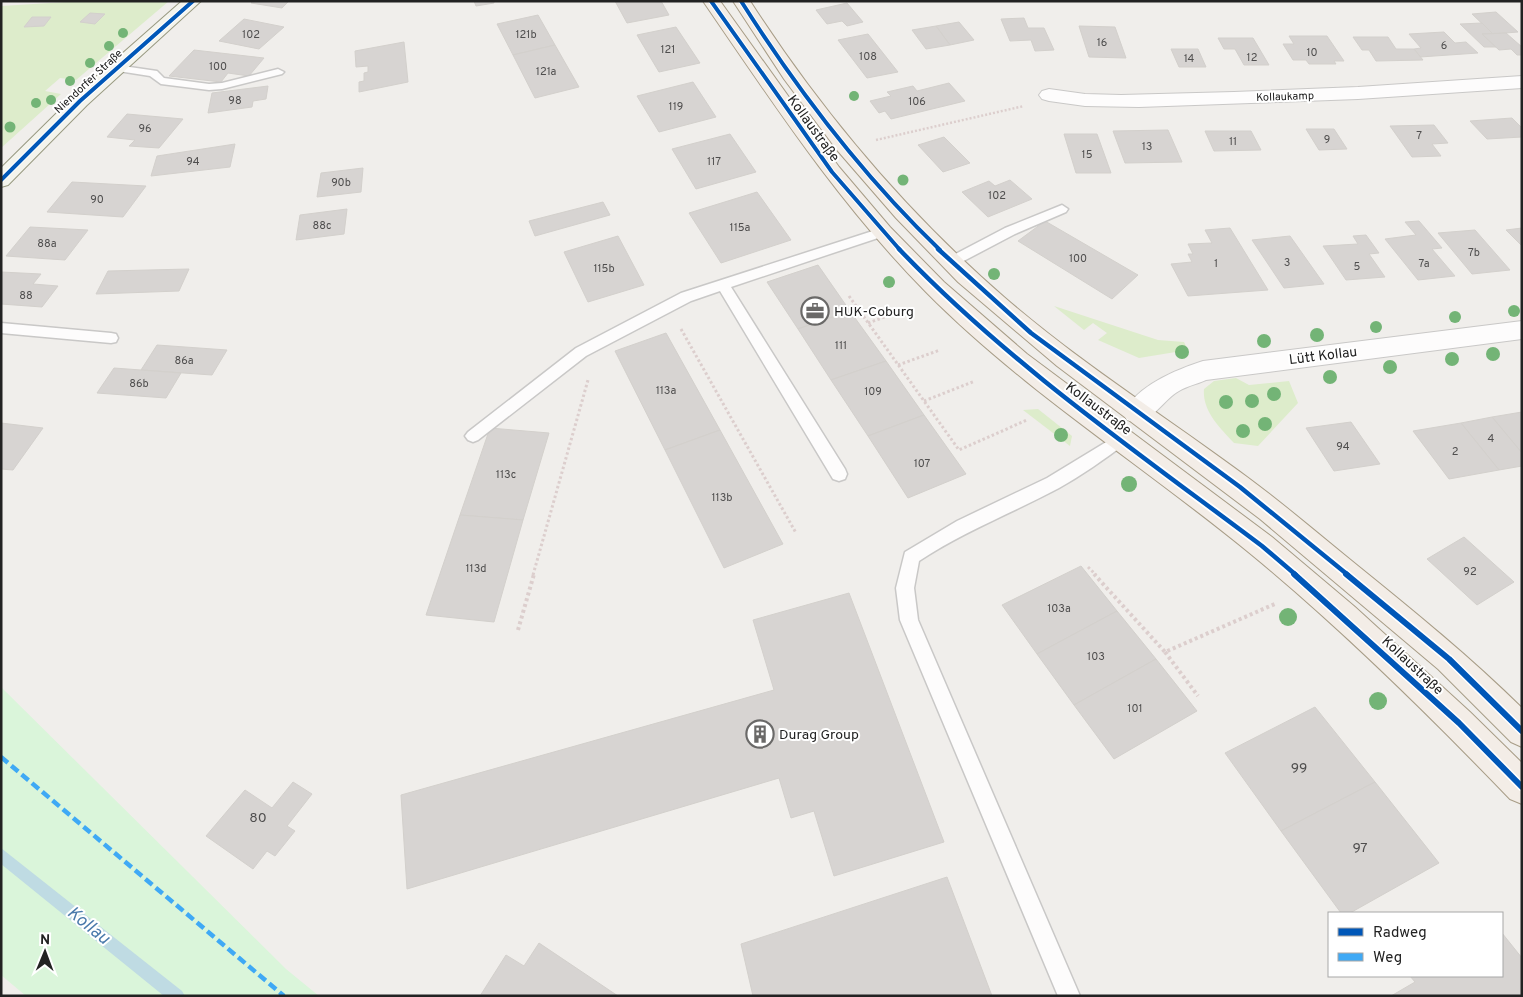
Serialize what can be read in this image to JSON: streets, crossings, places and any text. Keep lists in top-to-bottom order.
{
  "streets": {
    "main road": ["Niendorfer Straße", "Kollaustraße"],
    "street": ["Kollaukamp", "Lütt Kollau"]
  },
  "crossings": [
    ["Kollaustraße", "Lütt Kollau"]
  ],
  "water": ["Kollau"],
  "places": {
    "office": ["HUK-Coburg"],
    "building": ["Durag Group"]
  },
  "house_numbers": [
    "102",
    "121b",
    "16",
    "6",
    "121",
    "10",
    "108",
    "12",
    "14",
    "100",
    "121a",
    "98",
    "106",
    "119",
    "96",
    "7",
    "9",
    "11",
    "13",
    "15",
    "94",
    "117",
    "90b",
    "102",
    "90",
    "88c",
    "115a",
    "88a",
    "7b",
    "100",
    "3",
    "1",
    "7a",
    "5",
    "115b",
    "88",
    "111",
    "86a",
    "86b",
    "113a",
    "109",
    "4",
    "94",
    "2",
    "107",
    "113c",
    "113b",
    "113d",
    "92",
    "103a",
    "103",
    "101",
    "99",
    "80",
    "97"
  ],
  "legend": ["Radweg", "Weg"],
  "north": "top"
}
